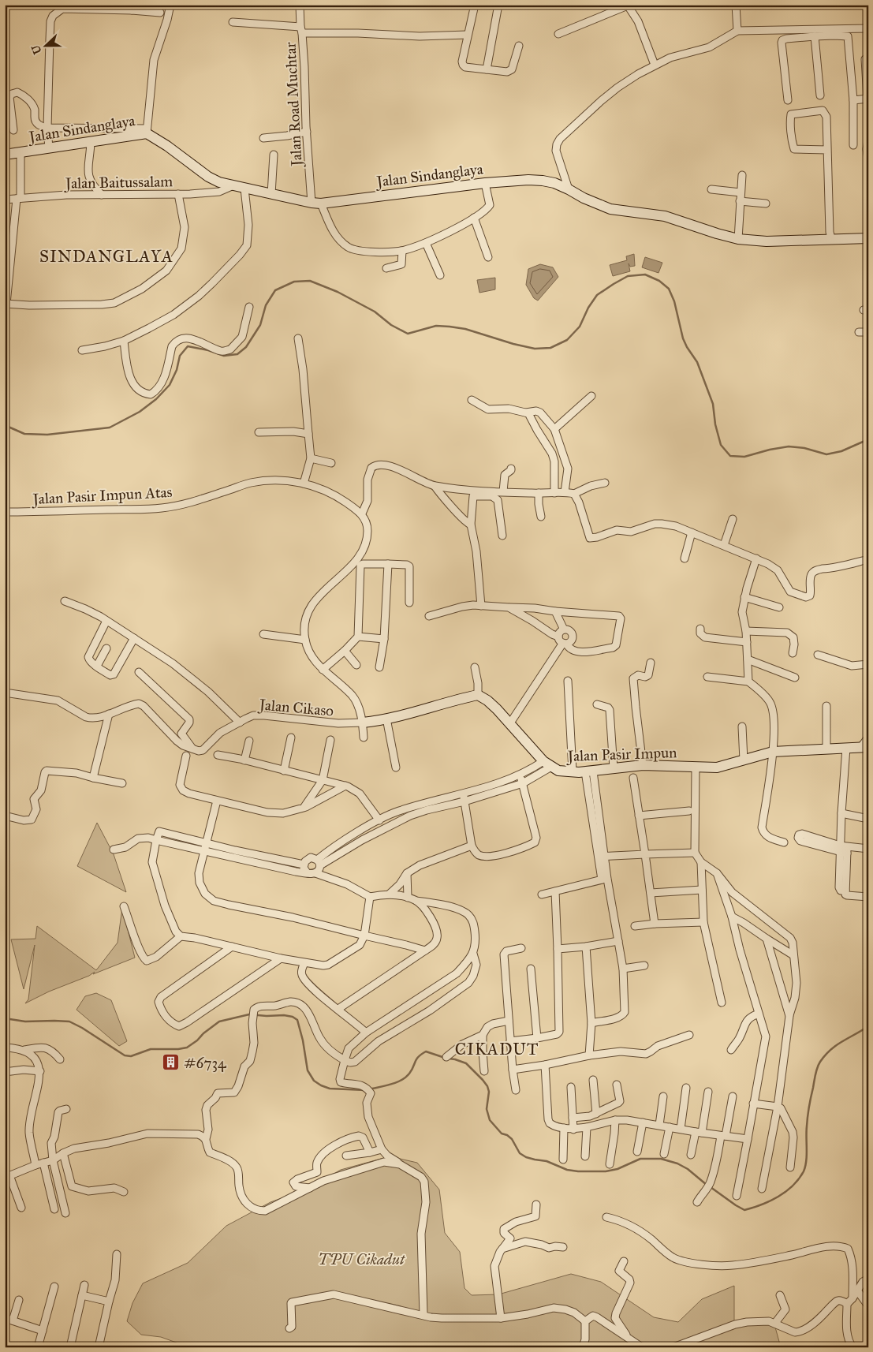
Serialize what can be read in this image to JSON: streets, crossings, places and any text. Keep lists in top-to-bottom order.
{
  "streets": {
    "street": [
      "Jalan Road Muchtar",
      "Jalan Sindanglaya",
      "Jalan Baitussalam",
      "Jalan Pasir Impun Atas",
      "Jalan Cikaso",
      "Jalan Pasir Impun"
    ]
  },
  "crossings": [
    ["Jalan Road Muchtar", "Jalan Sindanglaya"],
    ["Jalan Sindanglaya", "Jalan Baitussalam"]
  ],
  "districts": ["SINDANGLAYA", "CIKADUT"],
  "parks": ["TPU Cikadut"],
  "places": {
    "building": ["#6734"]
  },
  "north": "left"
}
